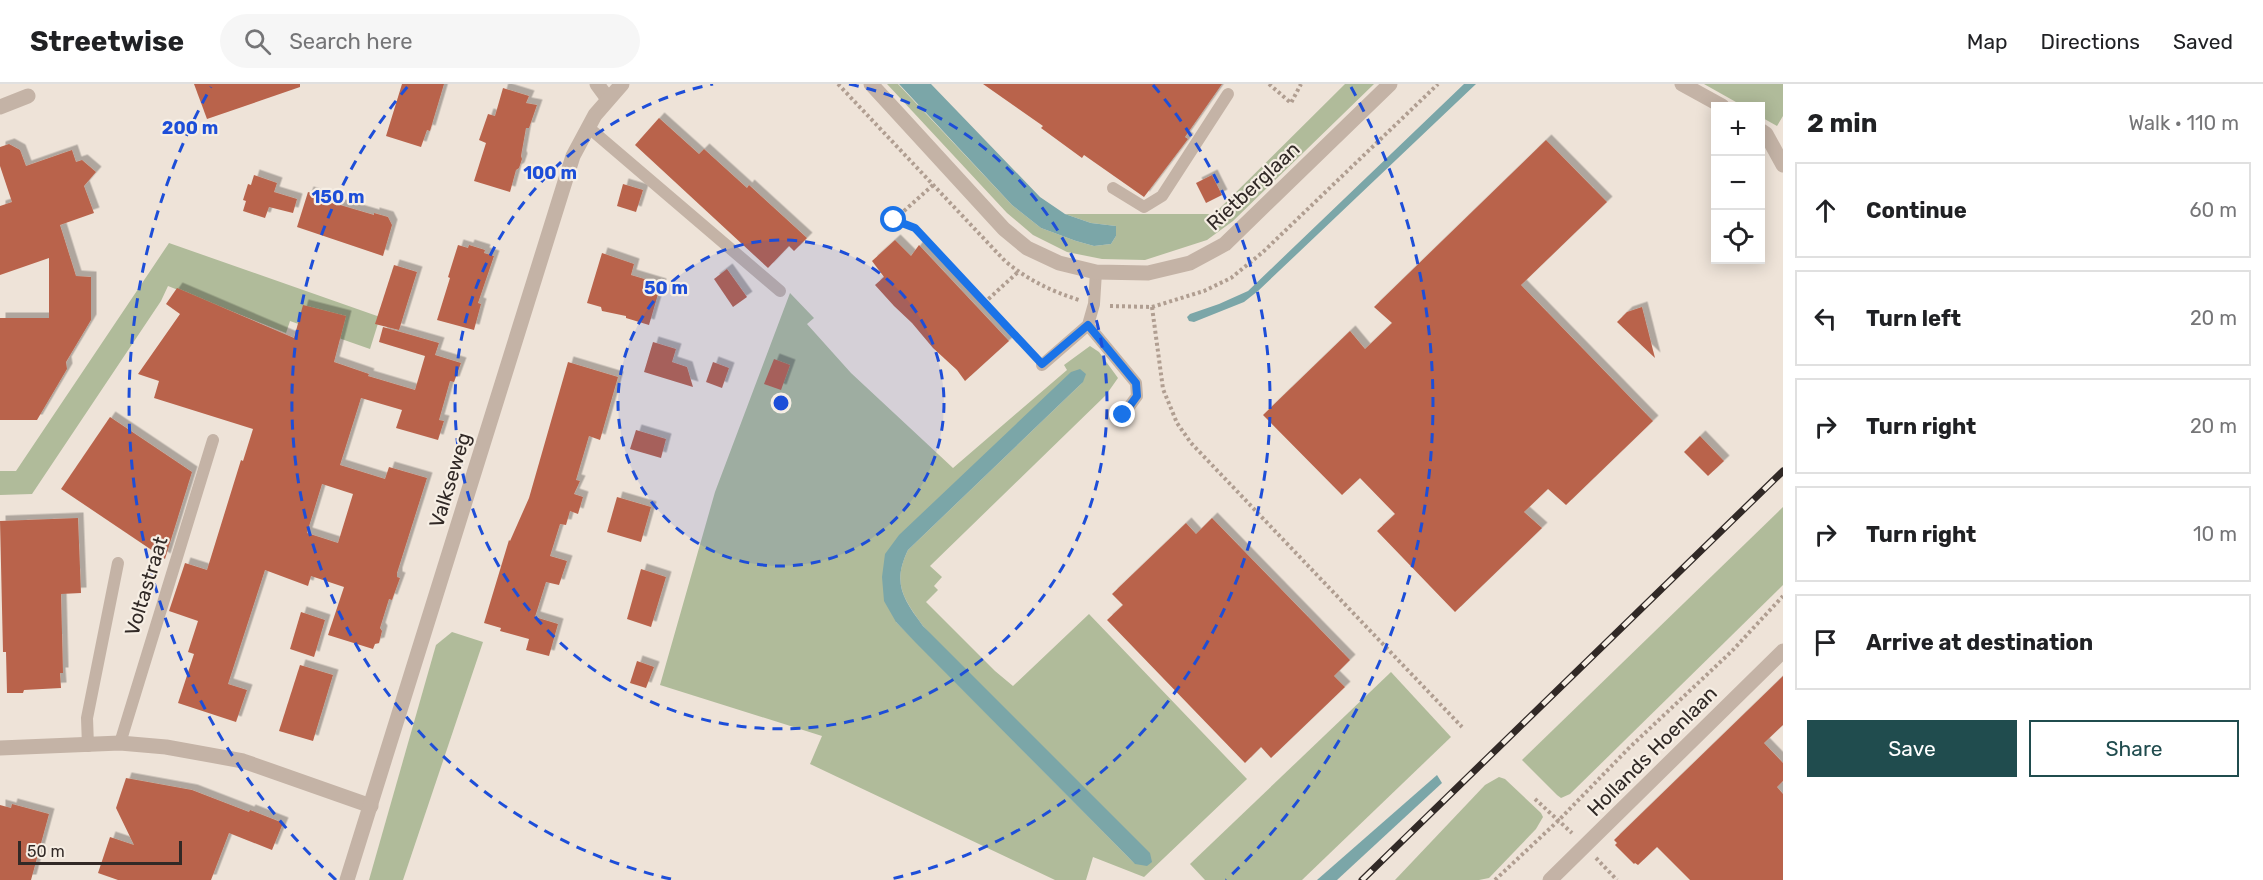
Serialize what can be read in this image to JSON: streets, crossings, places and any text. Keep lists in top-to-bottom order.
{
  "streets": {
    "street": ["Rietberglaan", "Valkseweg", "Hollands Hoenlaan"],
    "lane": ["Voltastraat"]
  },
  "scale_bar": "50 m",
  "page": {
    "header": "Streetwise",
    "search": "Search here",
    "nav": ["Map", "Directions", "Saved"],
    "heading": ["2 min", "Walk · 110 m"],
    "map_buttons": ["+", "−"],
    "list": [
      ["Continue", "60 m"],
      ["Turn left", "20 m"],
      ["Turn right", "20 m"],
      ["Turn right", "10 m"],
      "Arrive at destination"
    ],
    "buttons": ["Save", "Share"],
    "scale": "50 m"
  },
  "rings": [
    "200 m",
    "100 m",
    "150 m",
    "50 m"
  ]
}
